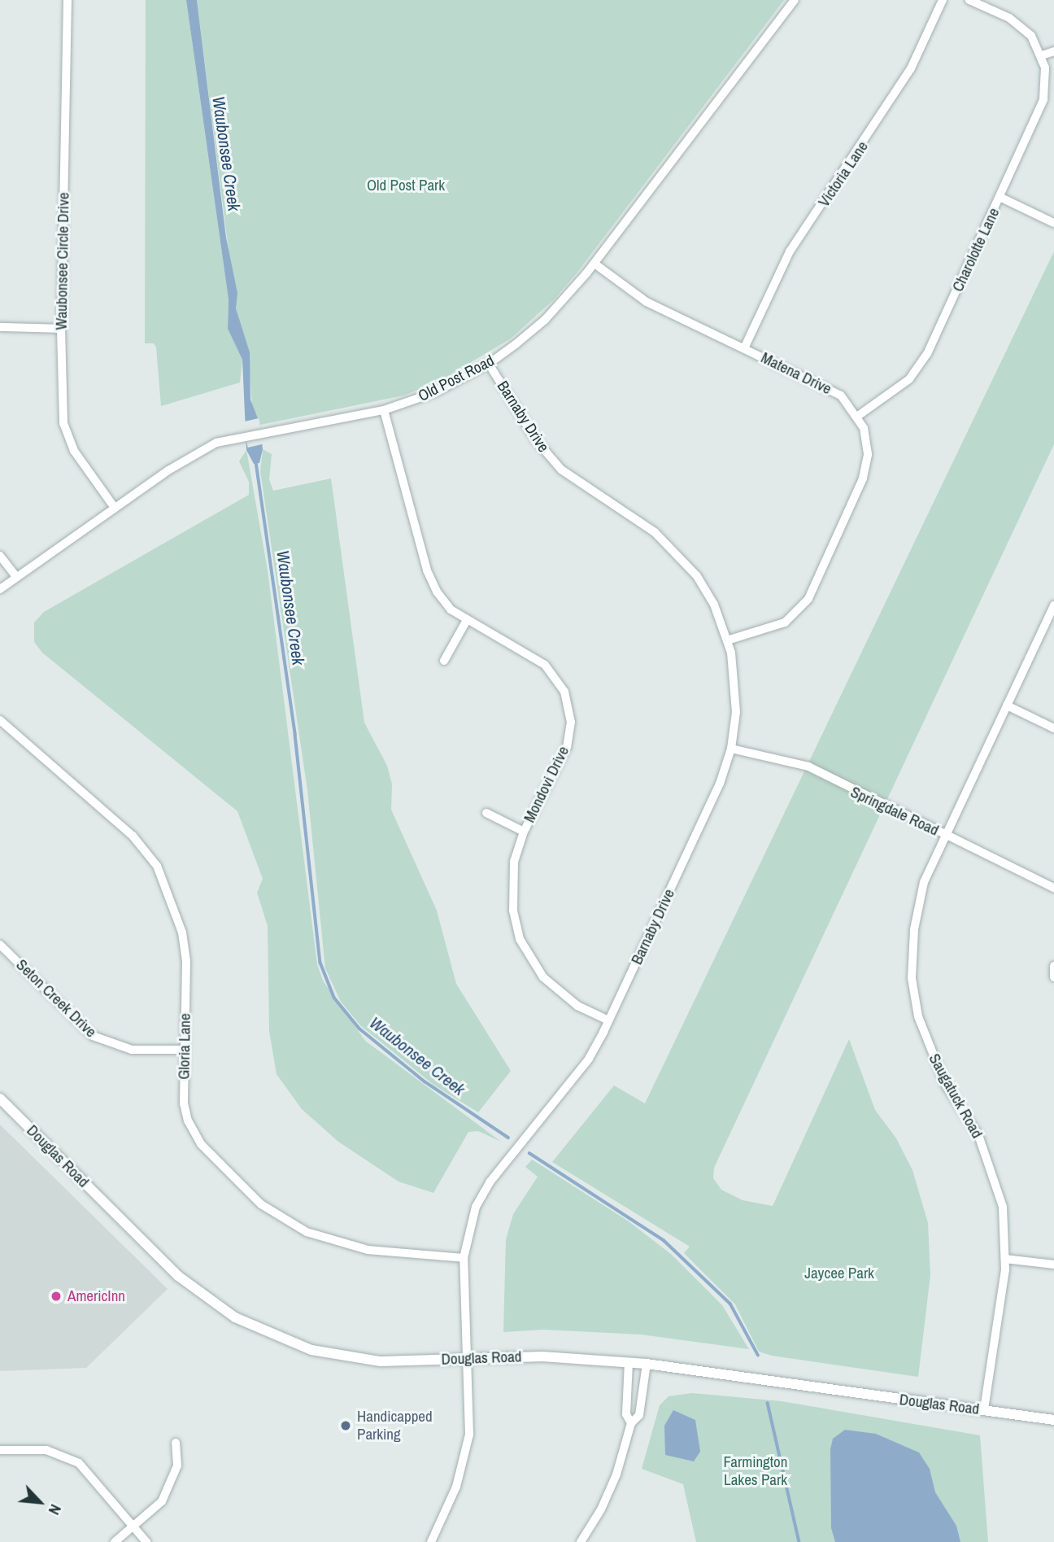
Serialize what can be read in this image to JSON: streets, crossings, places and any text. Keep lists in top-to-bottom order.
{
  "streets": {
    "street": [
      "Victoria Lane",
      "Charolotte Lane",
      "Waubonsee Circle Drive",
      "Matena Drive",
      "Old Post Road",
      "Barnaby Drive",
      "Mondovi Drive",
      "Springdale Road",
      "Seton Creek Drive",
      "Gloria Lane",
      "Saugatuck Road",
      "Douglas Road"
    ]
  },
  "crossings": [
    ["Victoria Lane", "Matena Drive"],
    ["Charolotte Lane", "Matena Drive"],
    ["Waubonsee Circle Drive", "Old Post Road"],
    ["Matena Drive", "Old Post Road"],
    ["Matena Drive", "Barnaby Drive"],
    ["Old Post Road", "Barnaby Drive"],
    ["Old Post Road", "Mondovi Drive"],
    ["Barnaby Drive", "Mondovi Drive"],
    ["Barnaby Drive", "Springdale Road"],
    ["Barnaby Drive", "Gloria Lane"],
    ["Barnaby Drive", "Douglas Road"],
    ["Springdale Road", "Saugatuck Road"],
    ["Seton Creek Drive", "Gloria Lane"],
    ["Saugatuck Road", "Douglas Road"]
  ],
  "water": ["Waubonsee Creek"],
  "parks": ["Old Post Park", "Jaycee Park", "Farmington Lakes Park"],
  "places": ["AmericInn", "Handicapped Parking"],
  "north": "bottom right"
}
